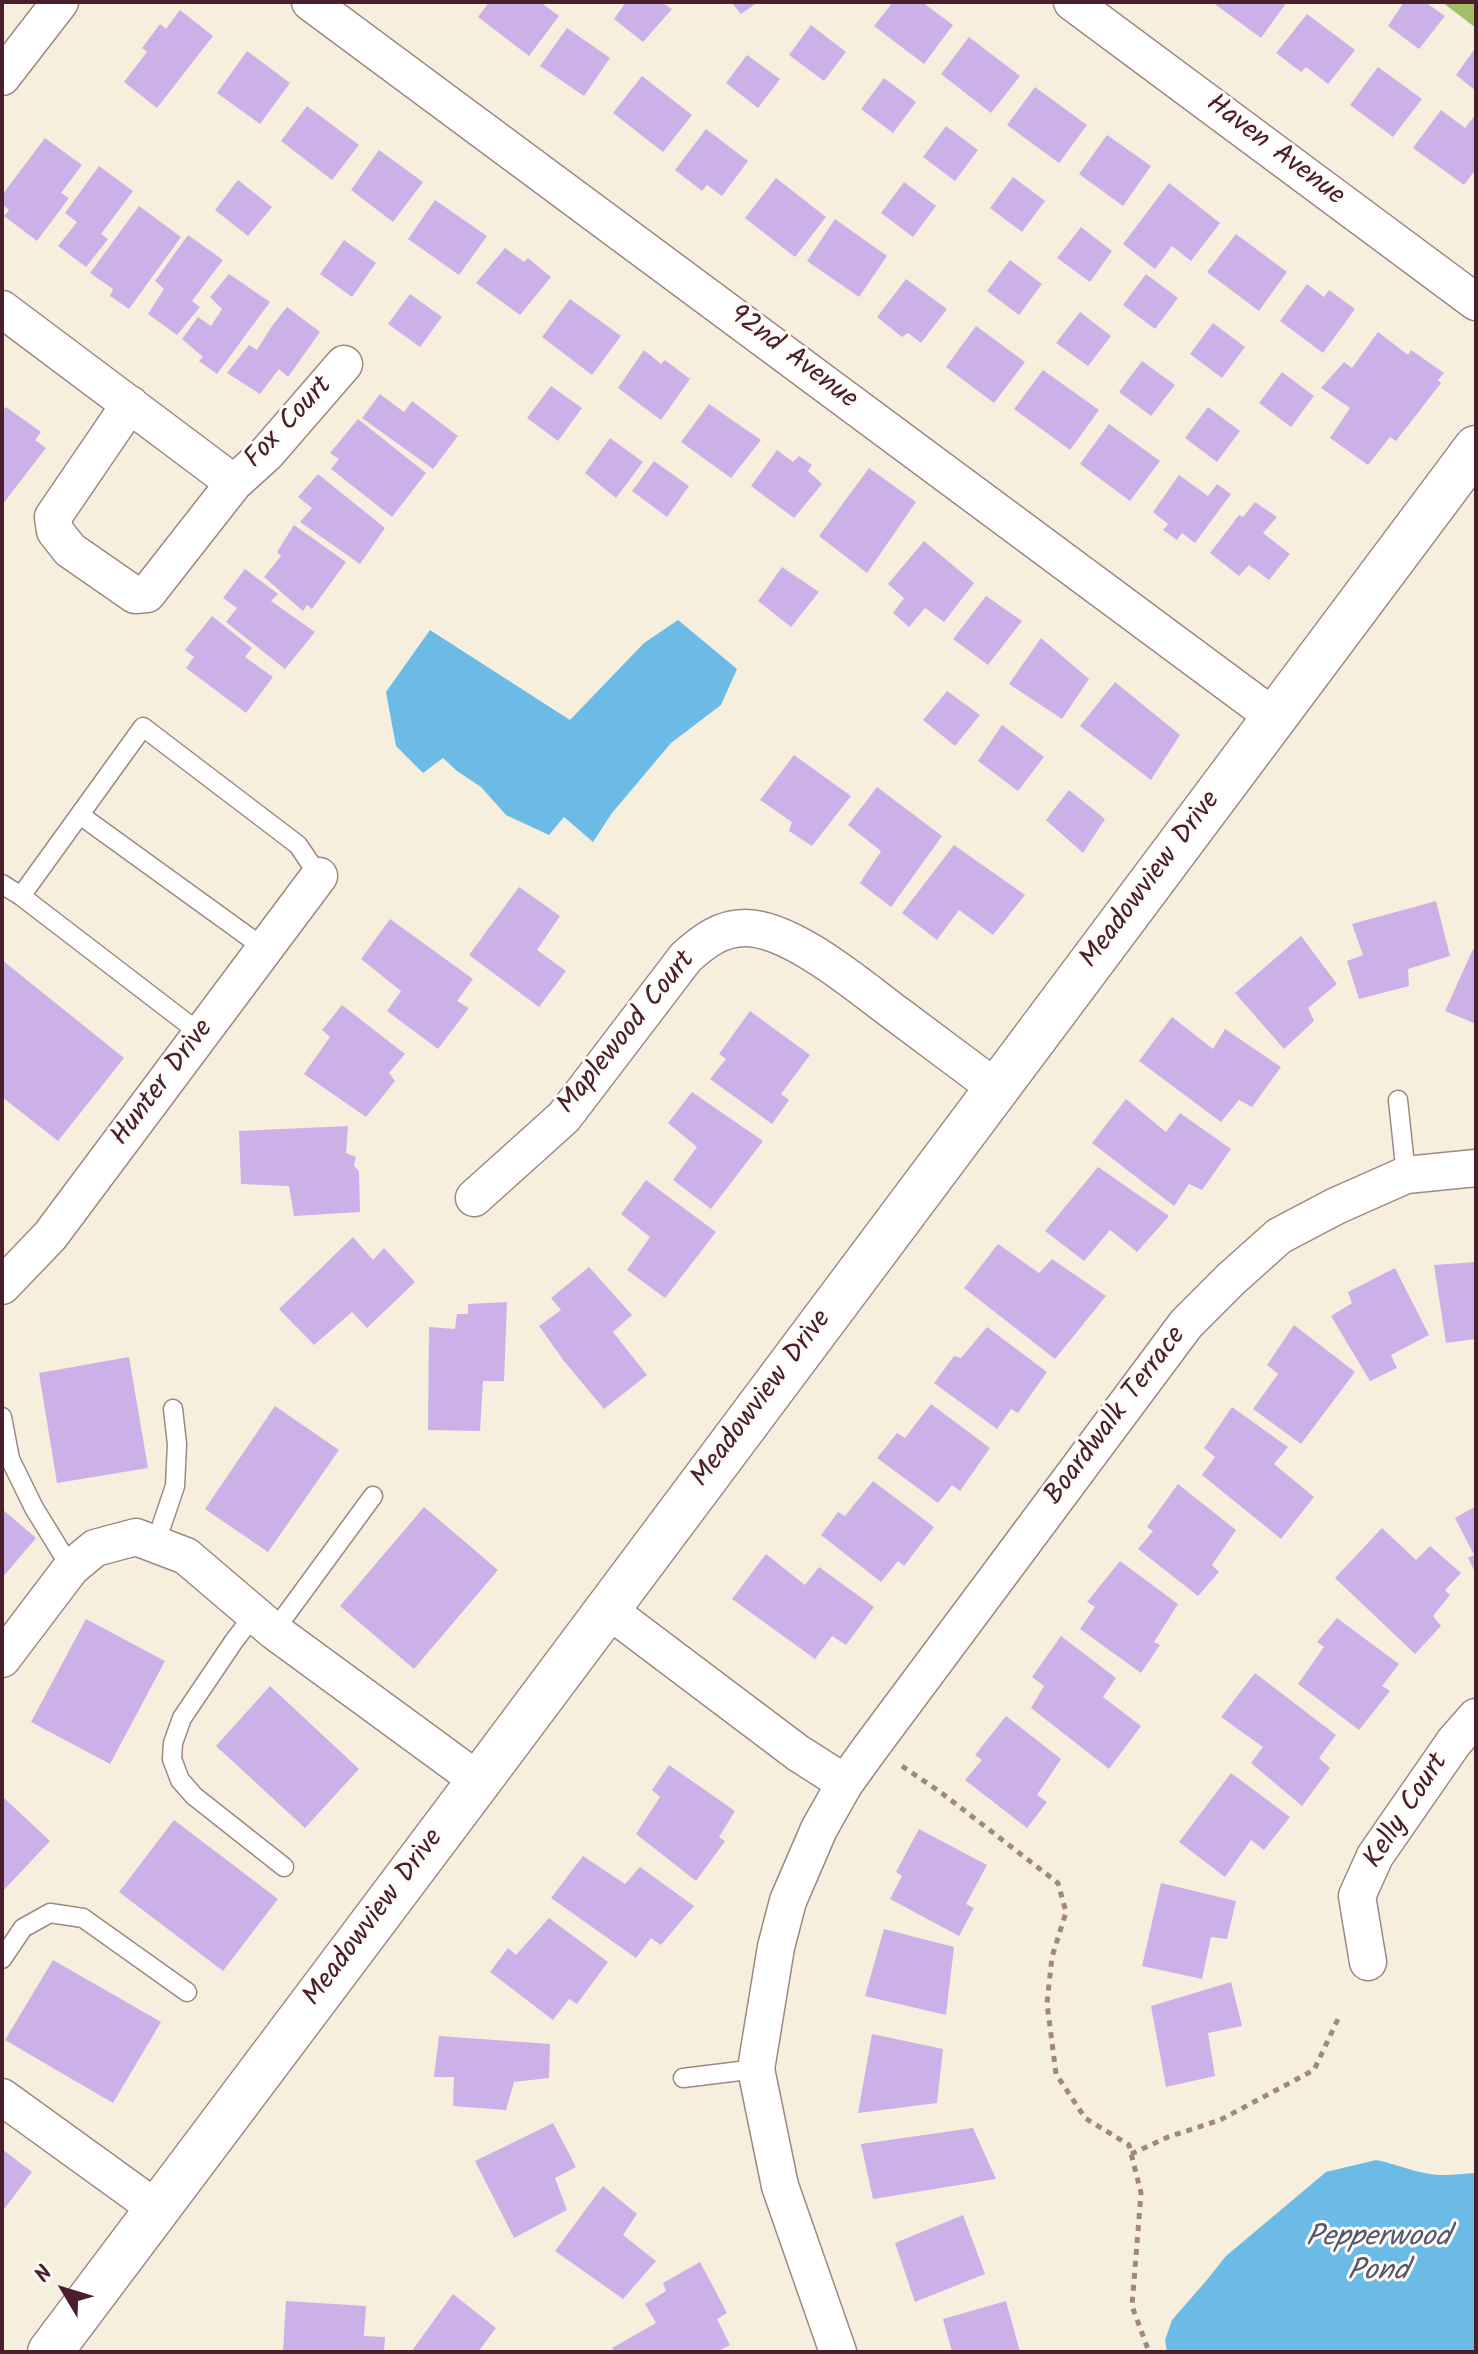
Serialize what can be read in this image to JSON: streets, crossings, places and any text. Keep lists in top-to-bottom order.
{
  "streets": {
    "street": [
      "Haven Avenue",
      "92nd Avenue",
      "Fox Court",
      "Meadowview Drive",
      "Maplewood Court",
      "Hunter Drive",
      "Boardwalk Terrace",
      "Kelly Court"
    ]
  },
  "crossings": [
    ["92nd Avenue", "Meadowview Drive"],
    ["Meadowview Drive", "Maplewood Court"]
  ],
  "water": ["Pepperwood Pond"],
  "north": "top left"
}
